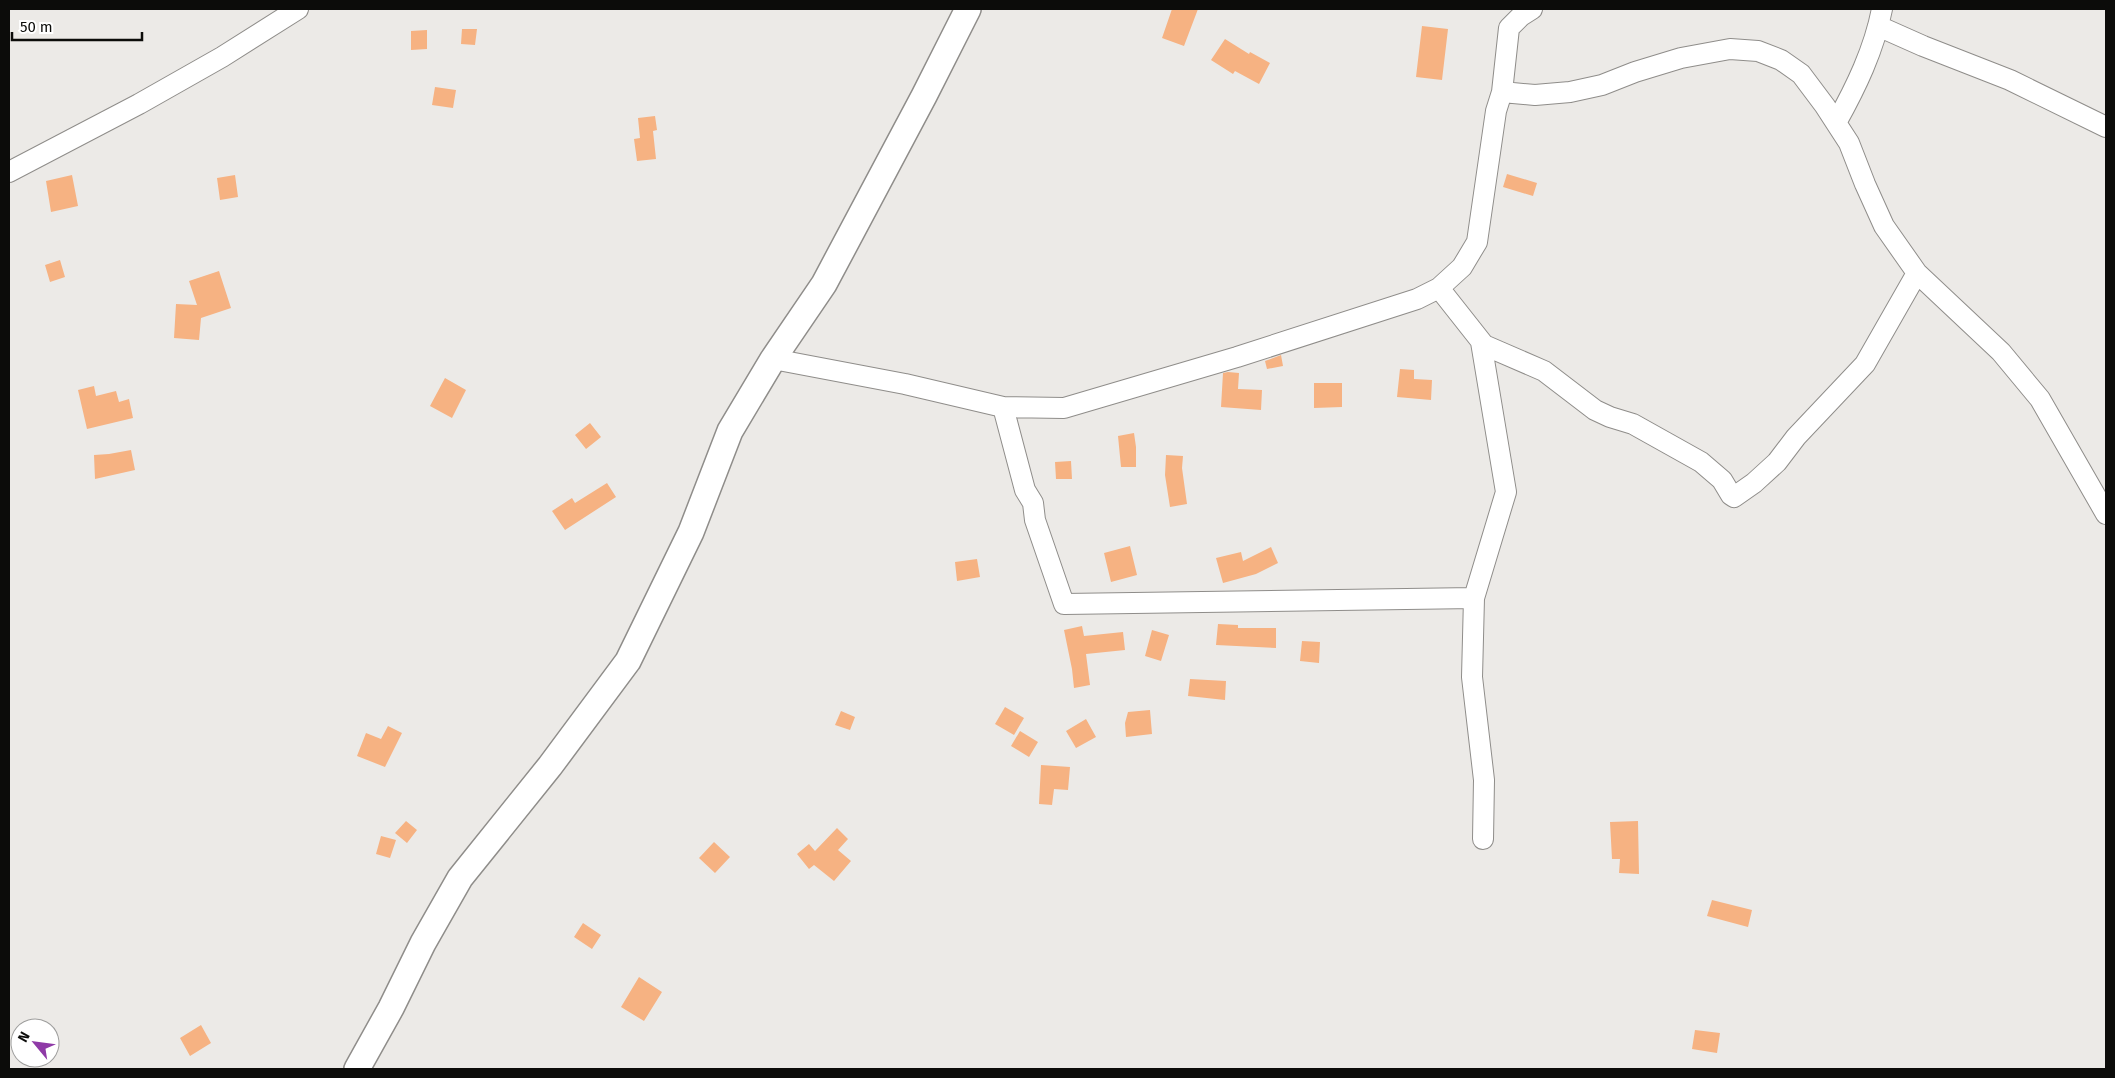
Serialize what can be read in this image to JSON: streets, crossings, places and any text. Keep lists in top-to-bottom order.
{
  "scale_bar": "50 m",
  "north": "top left"
}
